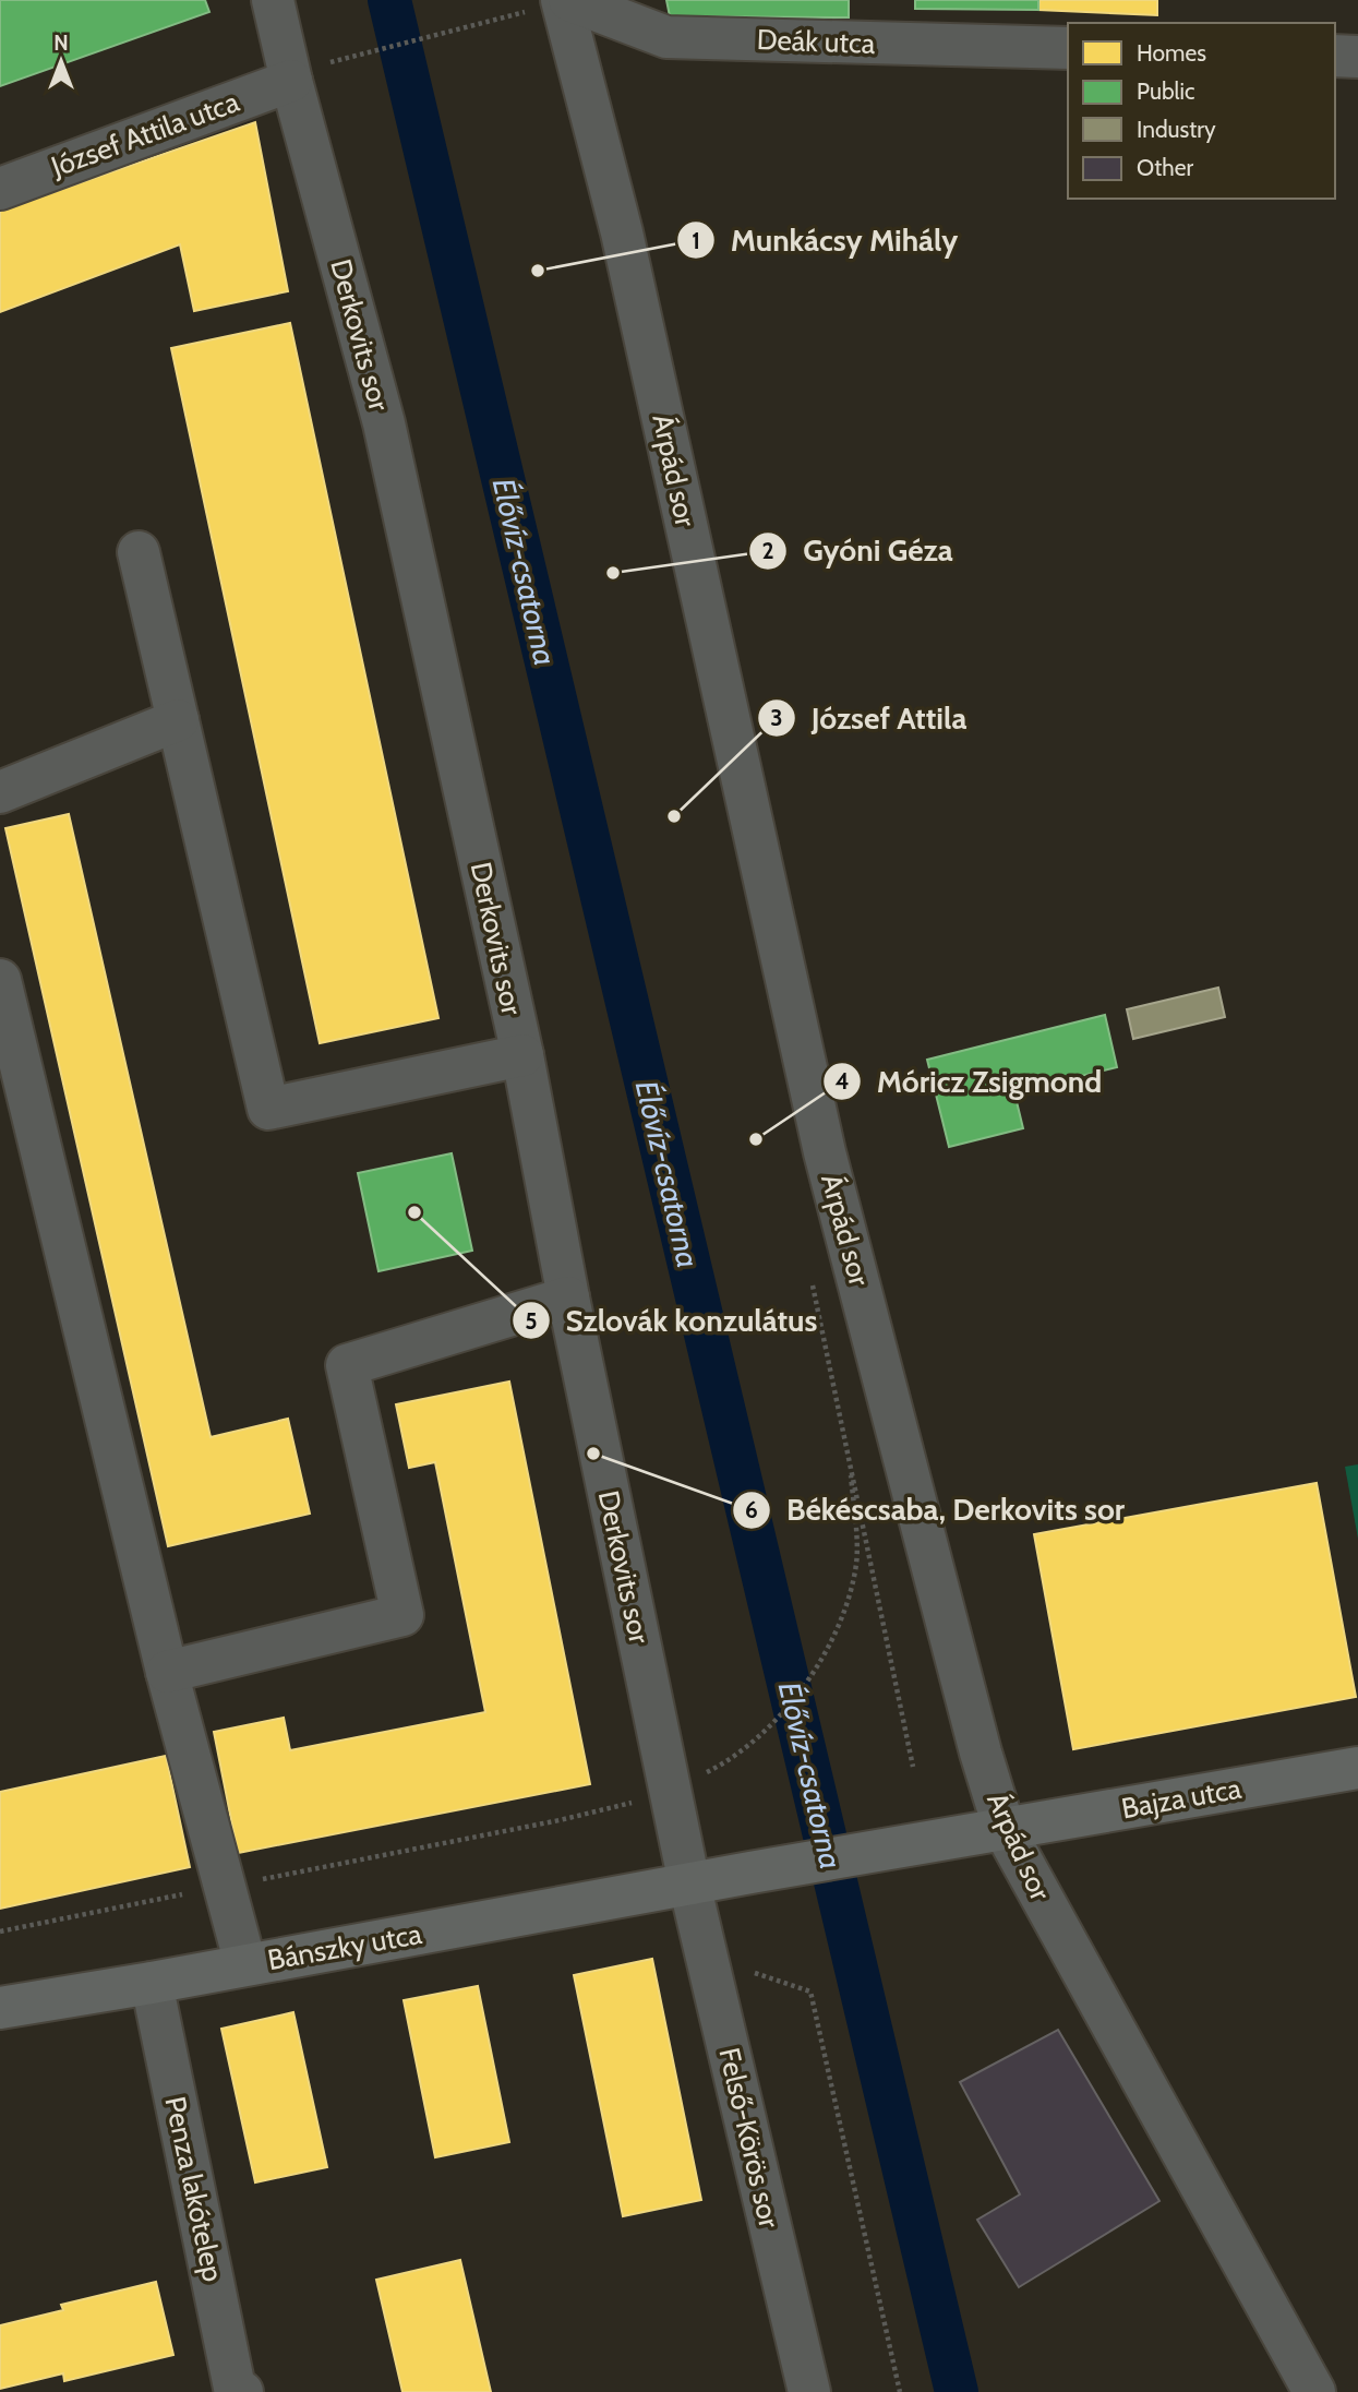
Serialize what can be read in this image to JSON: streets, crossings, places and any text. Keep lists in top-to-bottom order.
{
  "streets": {
    "main road": ["Bajza utca", "Bánszky utca"],
    "street": [
      "Deák utca",
      "József Attila utca",
      "Derkovits sor",
      "Árpád sor",
      "Felső-Körös sor",
      "Penza lakótelep"
    ]
  },
  "crossings": [
    ["József Attila utca", "Derkovits sor"],
    ["Derkovits sor", "Bánszky utca"],
    ["Derkovits sor", "Felső-Körös sor"],
    ["Árpád sor", "Bajza utca"],
    ["Bajza utca", "Bánszky utca"],
    ["Bánszky utca", "Felső-Körös sor"],
    ["Bánszky utca", "Penza lakótelep"]
  ],
  "water": ["Élővíz-csatorna"],
  "places": [
    "Munkácsy Mihály",
    "Gyóni Géza",
    "József Attila",
    "Móricz Zsigmond",
    "Szlovák konzulátus",
    "Békéscsaba, Derkovits sor"
  ],
  "legend": [
    "Homes",
    "Public",
    "Industry",
    "Other"
  ],
  "north": "top"
}
